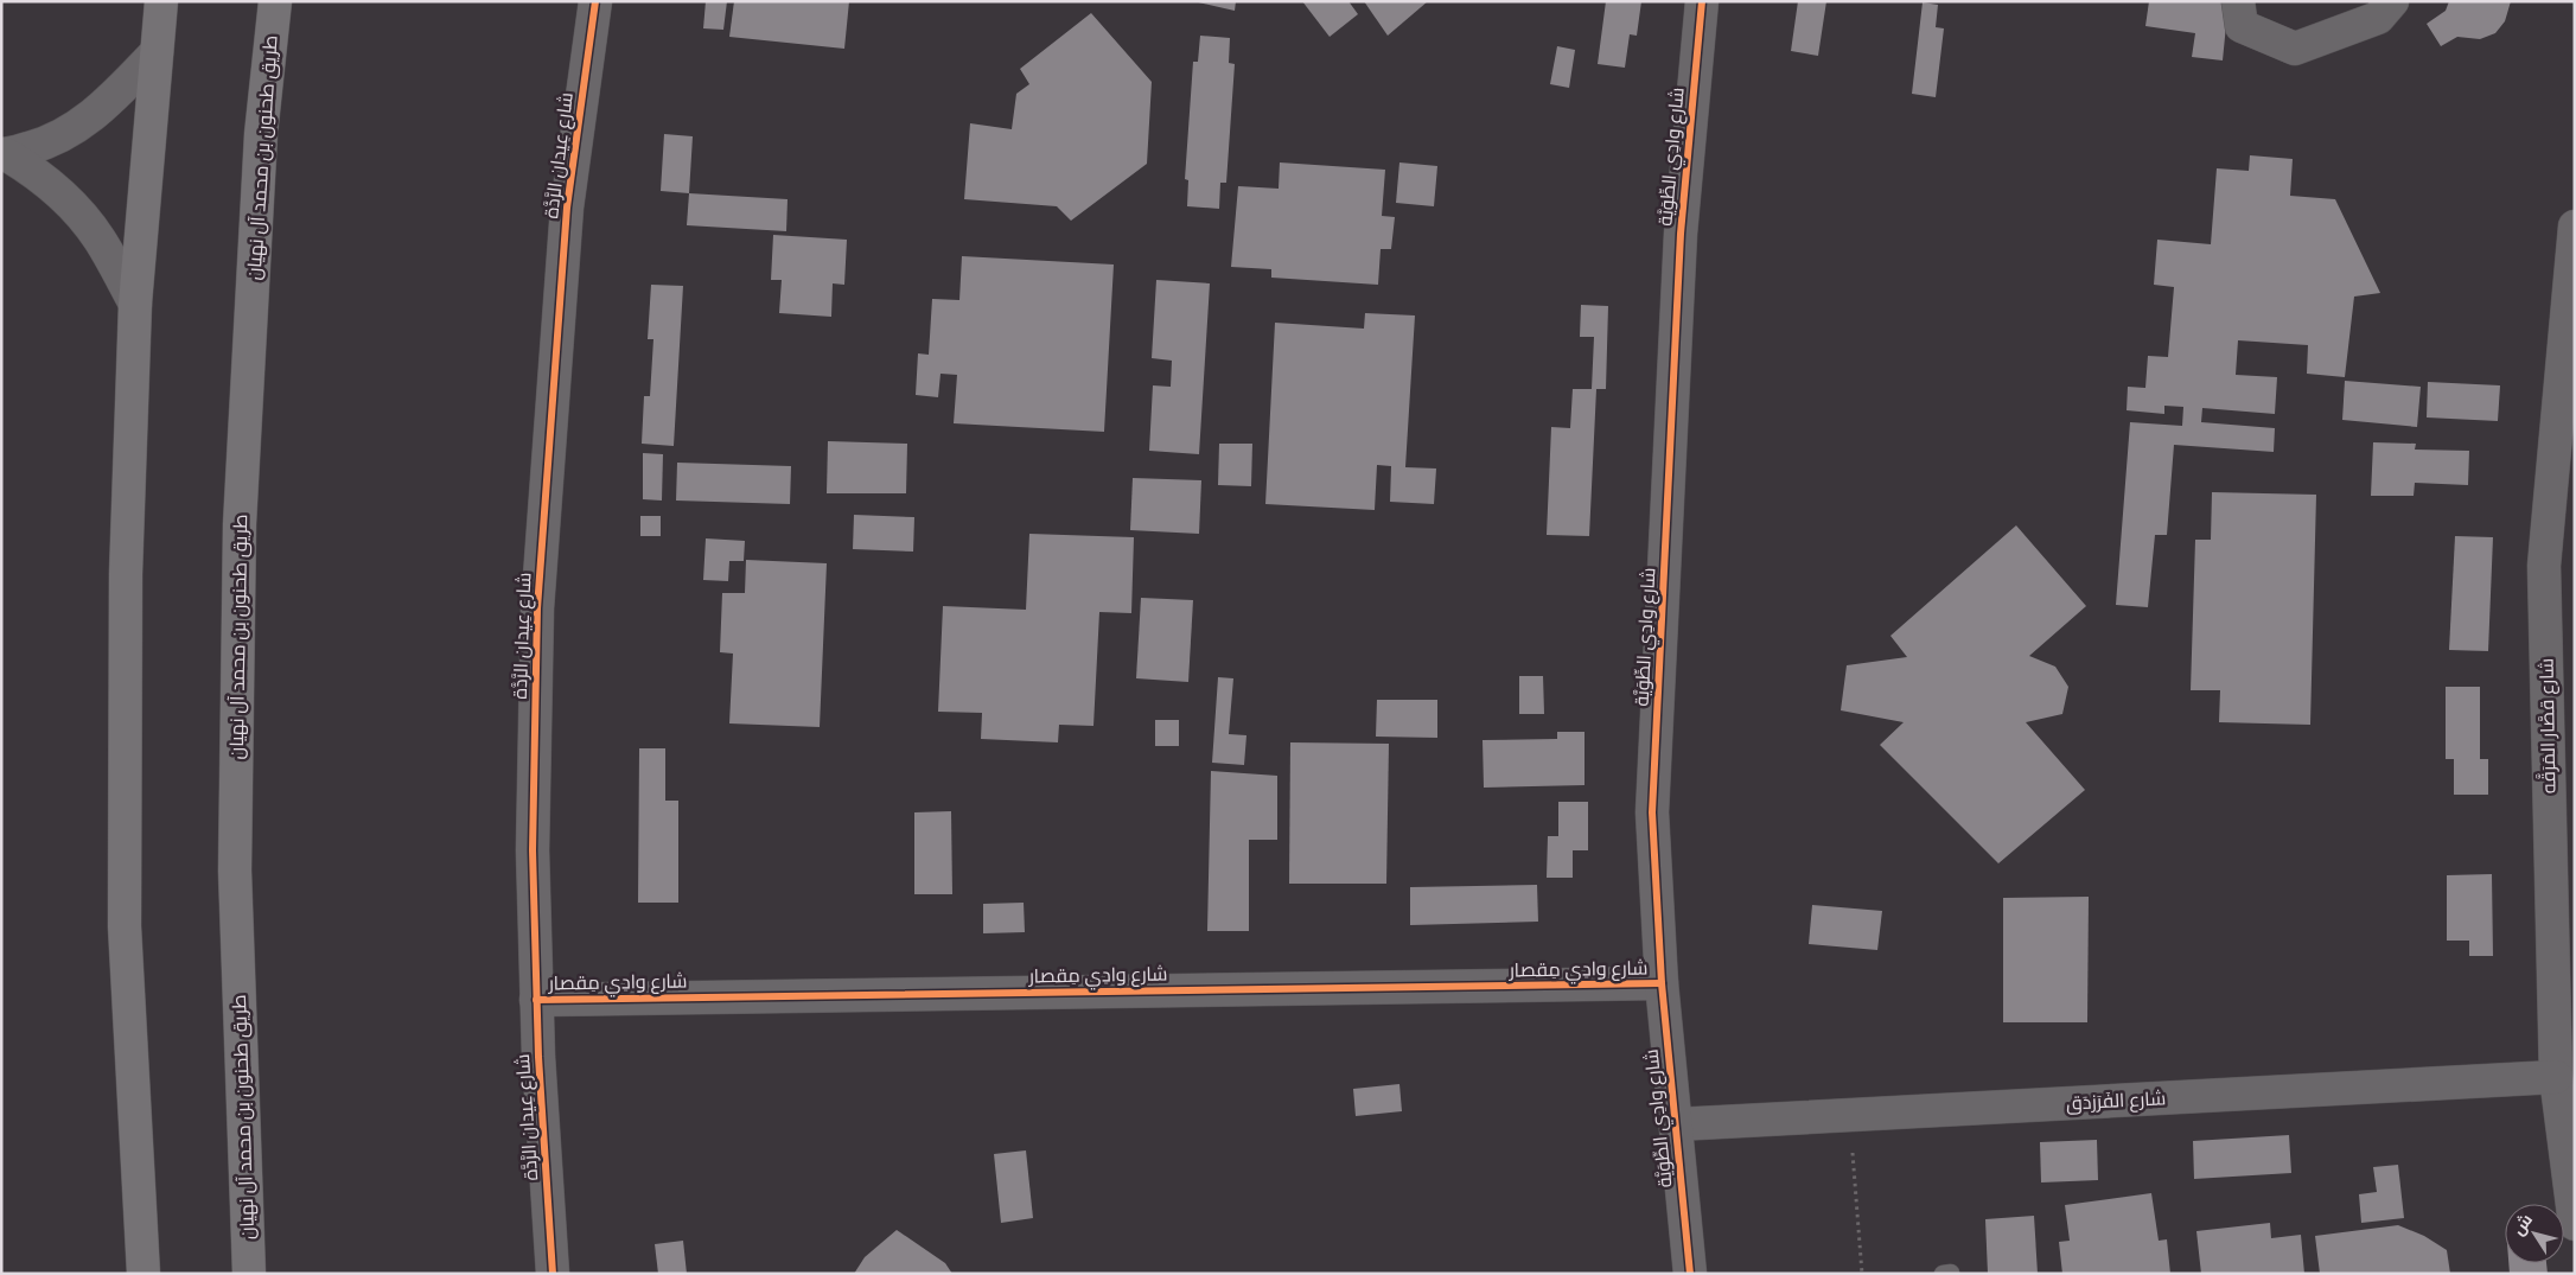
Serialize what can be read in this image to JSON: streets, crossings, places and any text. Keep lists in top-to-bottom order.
{
  "streets": {
    "main road": ["طريق طحنون بن محمد آل نهيان"],
    "street": [
      "شارع عِيدان الرَّدَّة",
      "شارع وادِي الطِّوَيَّة",
      "شارع قصَّار المَرَقَّه",
      "شارع وادِي مِقصار",
      "شارع الفَرَزدَق"
    ]
  },
  "crossings": [
    ["شارع عِيدان الرَّدَّة", "شارع وادِي مِقصار"],
    ["شارع وادِي الطِّوَيَّة", "شارع وادِي مِقصار"],
    ["شارع وادِي الطِّوَيَّة", "شارع الفَرَزدَق"],
    ["شارع قصَّار المَرَقَّه", "شارع الفَرَزدَق"]
  ],
  "north": "top left"
}
